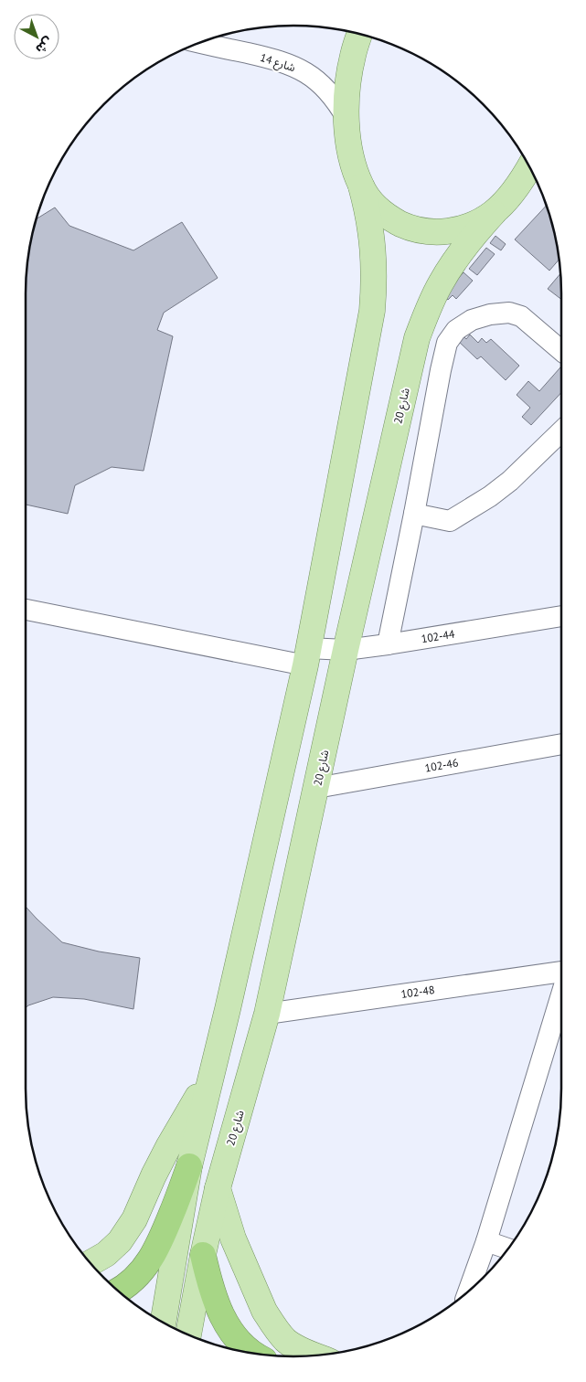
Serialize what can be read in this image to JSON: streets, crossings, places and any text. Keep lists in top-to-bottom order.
{
  "streets": {
    "main road": ["شارع 20"],
    "street": [
      "شارع 14",
      "102-44",
      "102-46",
      "102-48"
    ]
  },
  "crossings": [
    ["شارع 20", "102-44"],
    ["شارع 20", "102-46"],
    ["شارع 20", "102-48"]
  ],
  "north": "bottom right"
}
